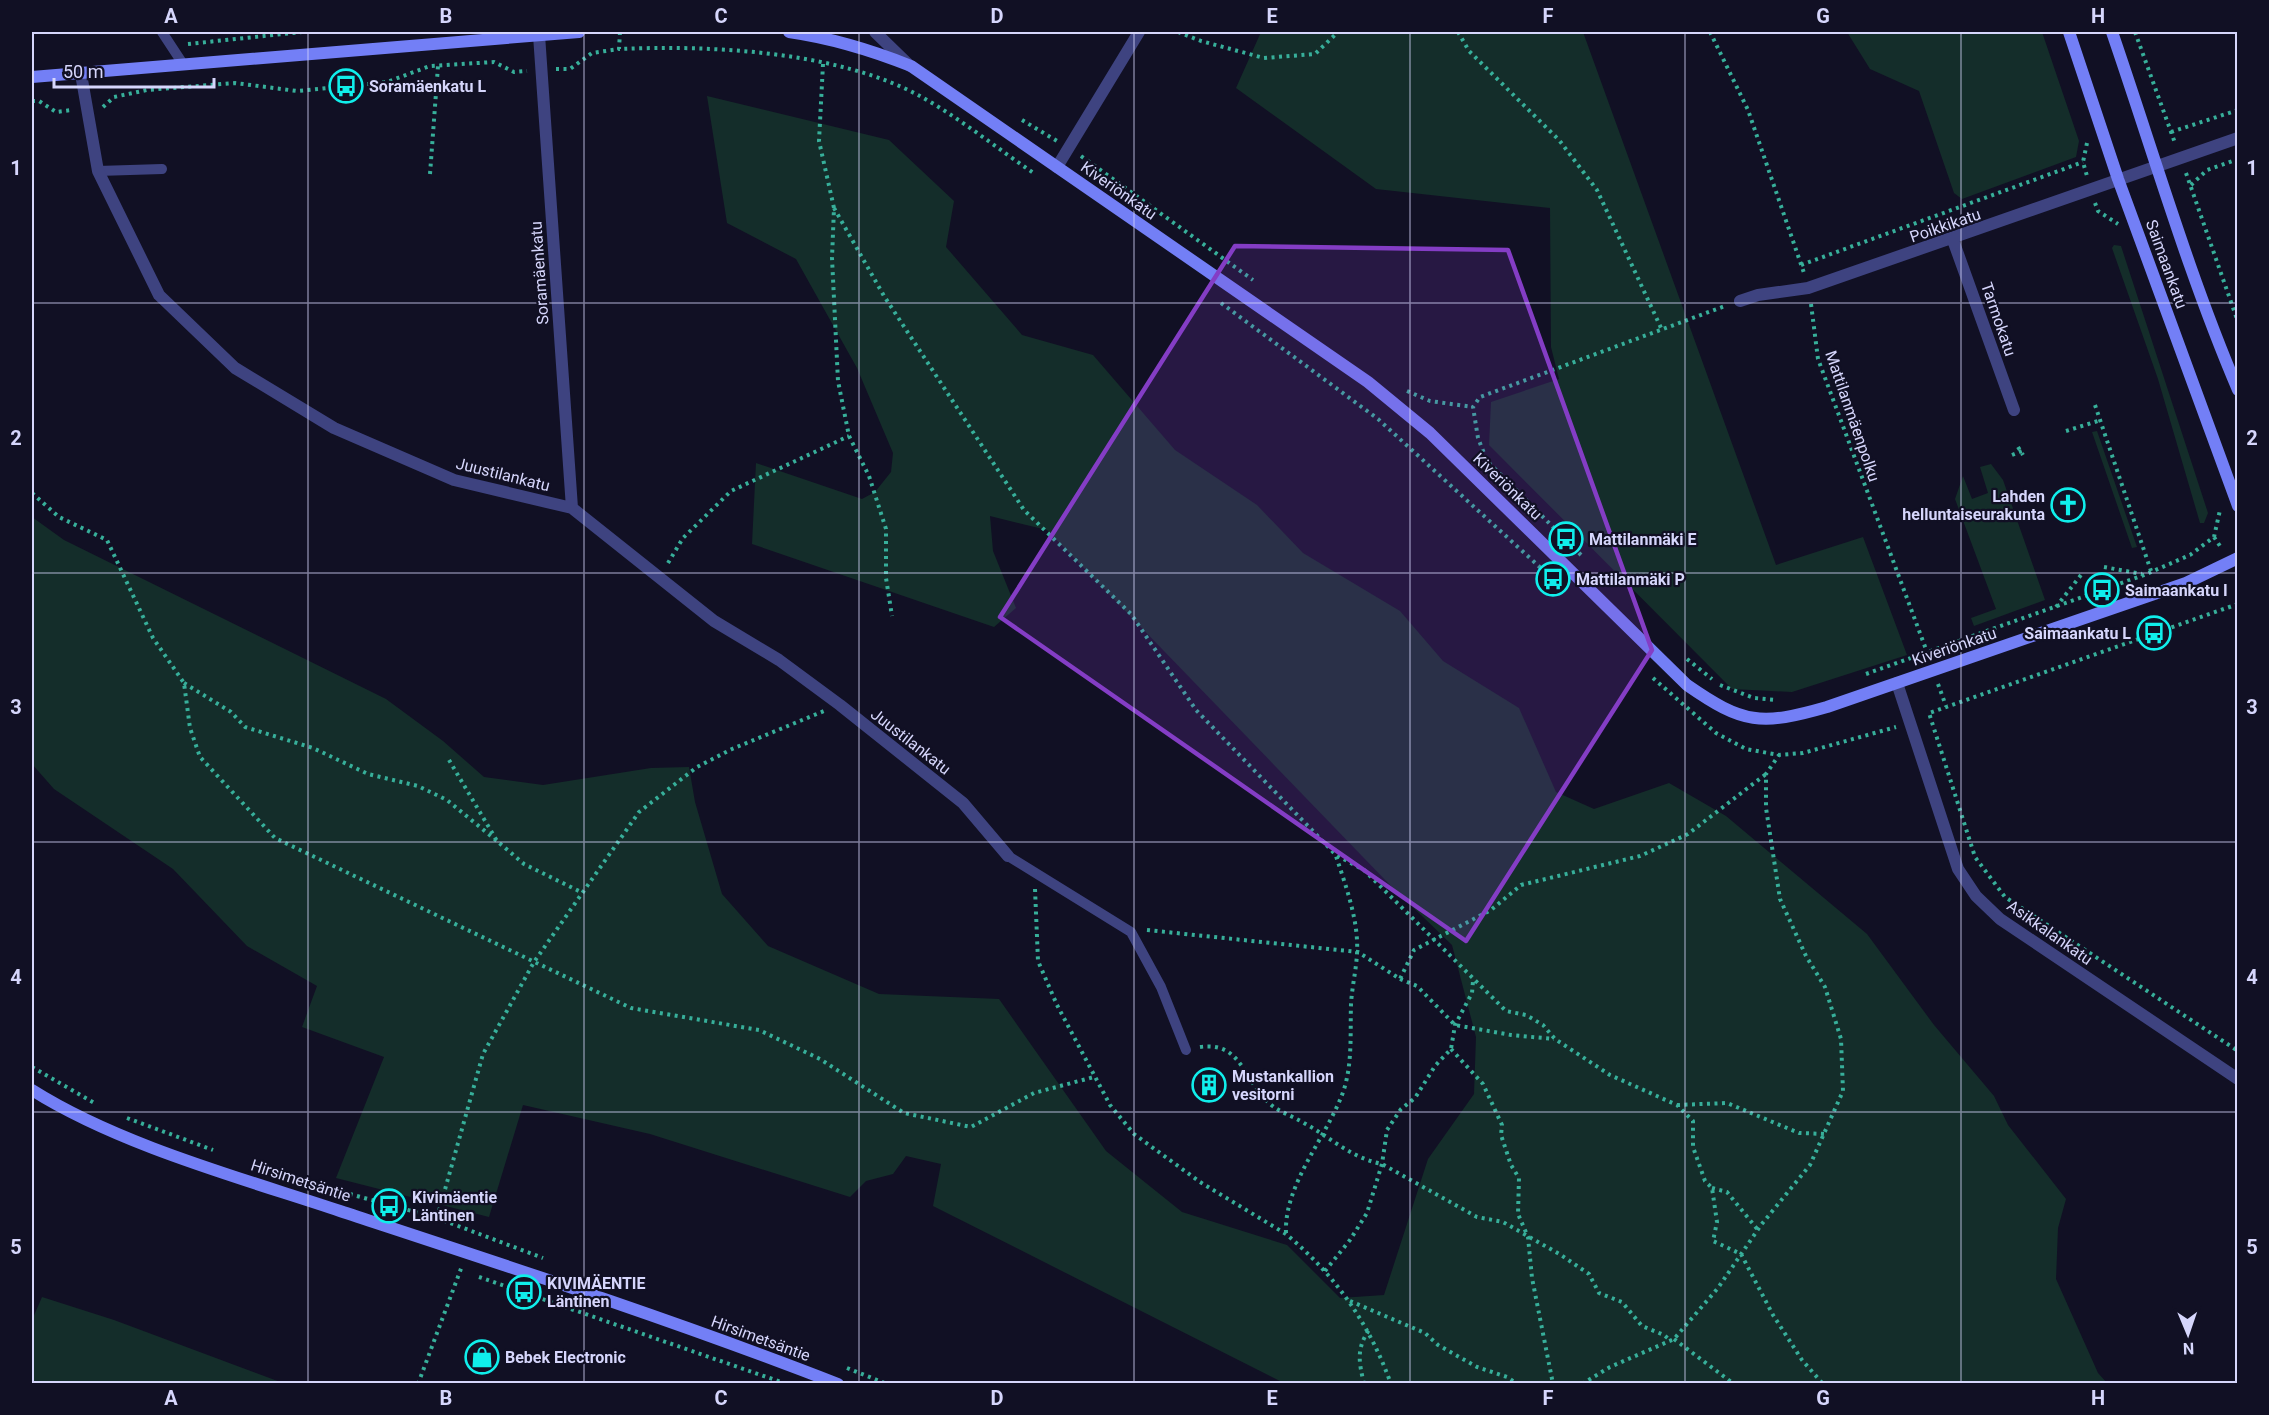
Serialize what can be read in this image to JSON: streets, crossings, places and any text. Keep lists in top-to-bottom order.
{
  "streets": {
    "street": [
      "Kiveriönkatu",
      "Poikkikatu",
      "Saimaankatu",
      "Soramäenkatu",
      "Tarmokatu",
      "Juustilankatu",
      "Asikkalankatu",
      "Hirsimetsäntie"
    ],
    "path": ["Mattilanmäenpolku"]
  },
  "crossings": [
    ["Kiveriönkatu", "Mattilanmäenpolku"],
    ["Kiveriönkatu", "Asikkalankatu"],
    ["Poikkikatu", "Saimaankatu"],
    ["Poikkikatu", "Tarmokatu"],
    ["Poikkikatu", "Mattilanmäenpolku"],
    ["Soramäenkatu", "Juustilankatu"]
  ],
  "places": {
    "bus stop": [
      "Soramäenkatu L",
      "Mattilanmäki E",
      "Mattilanmäki P",
      "Saimaankatu I",
      "Saimaankatu L",
      "Kivimäentie Läntinen",
      "KIVIMÄENTIE Läntinen"
    ],
    "church": ["Lahden helluntaiseurakunta"],
    "building": ["Mustankallion vesitorni"],
    "shop": ["Bebek Electronic"]
  },
  "scale_bar": "50 m",
  "north": "bottom",
  "grid": {
    "columns": [
      "A",
      "B",
      "C",
      "D",
      "E",
      "F",
      "G",
      "H"
    ],
    "rows": [
      "1",
      "2",
      "3",
      "4",
      "5"
    ]
  }
}
